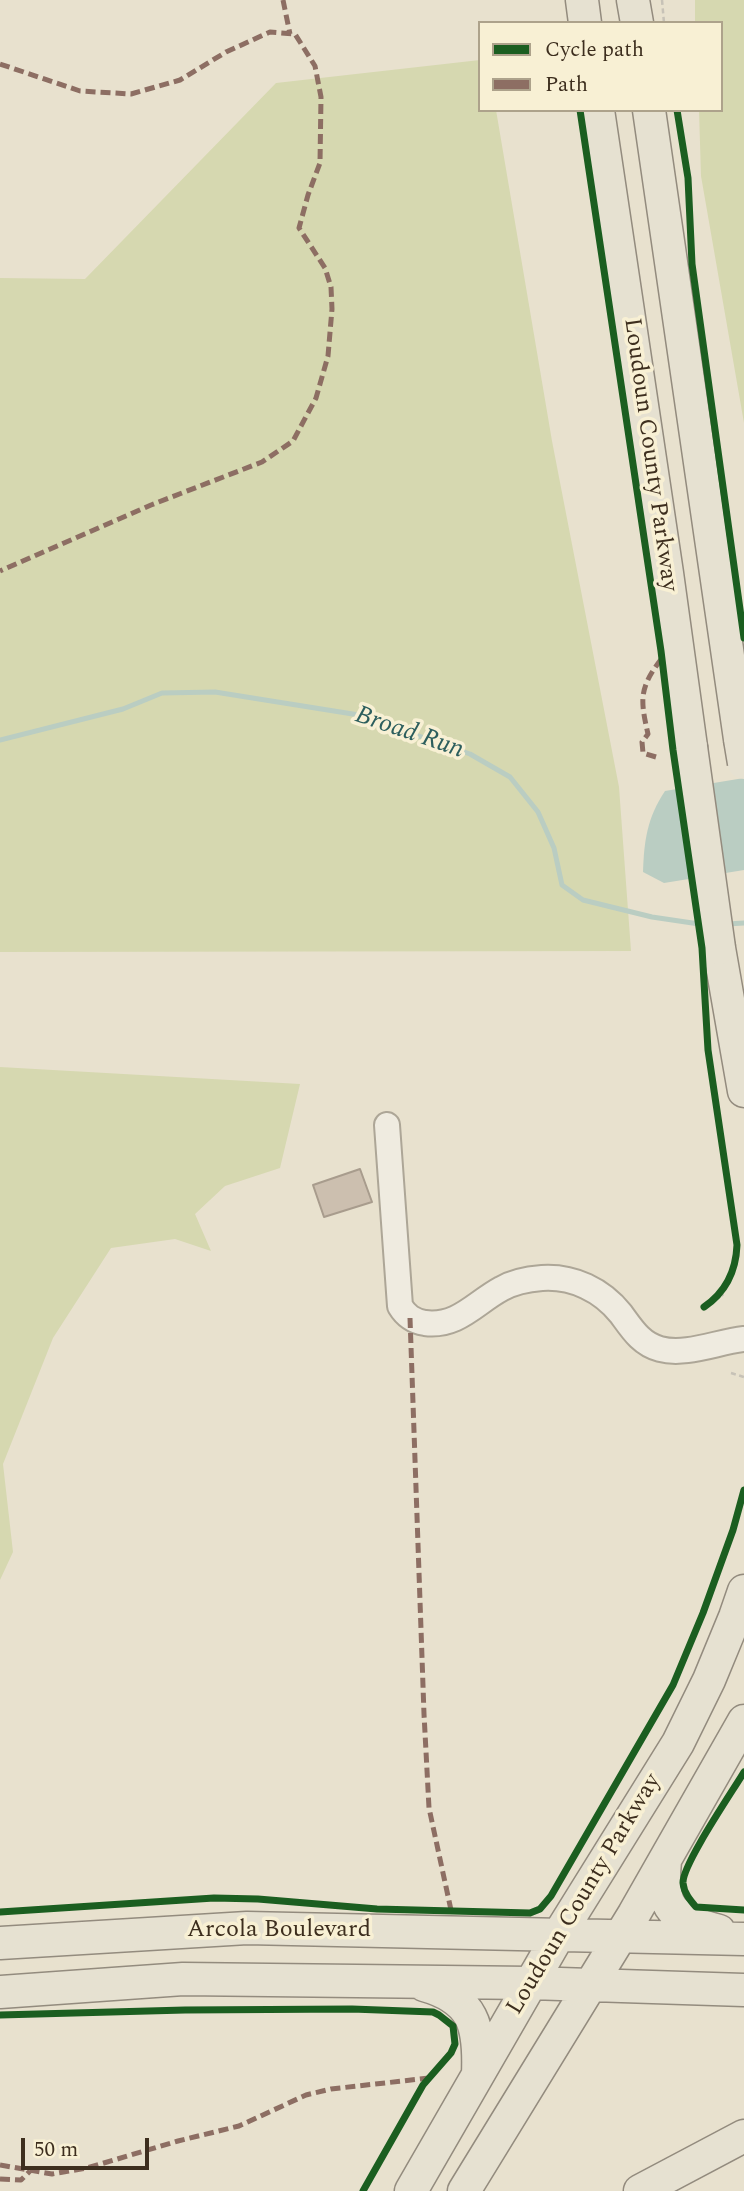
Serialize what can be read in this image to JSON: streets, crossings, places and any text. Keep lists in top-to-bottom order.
{
  "streets": {
    "main road": ["Loudoun County Parkway", "Arcola Boulevard"]
  },
  "crossings": [
    ["Loudoun County Parkway", "Arcola Boulevard"]
  ],
  "water": ["Broad Run"],
  "legend": ["Cycle path", "Path"],
  "scale_bar": "50 m"
}
